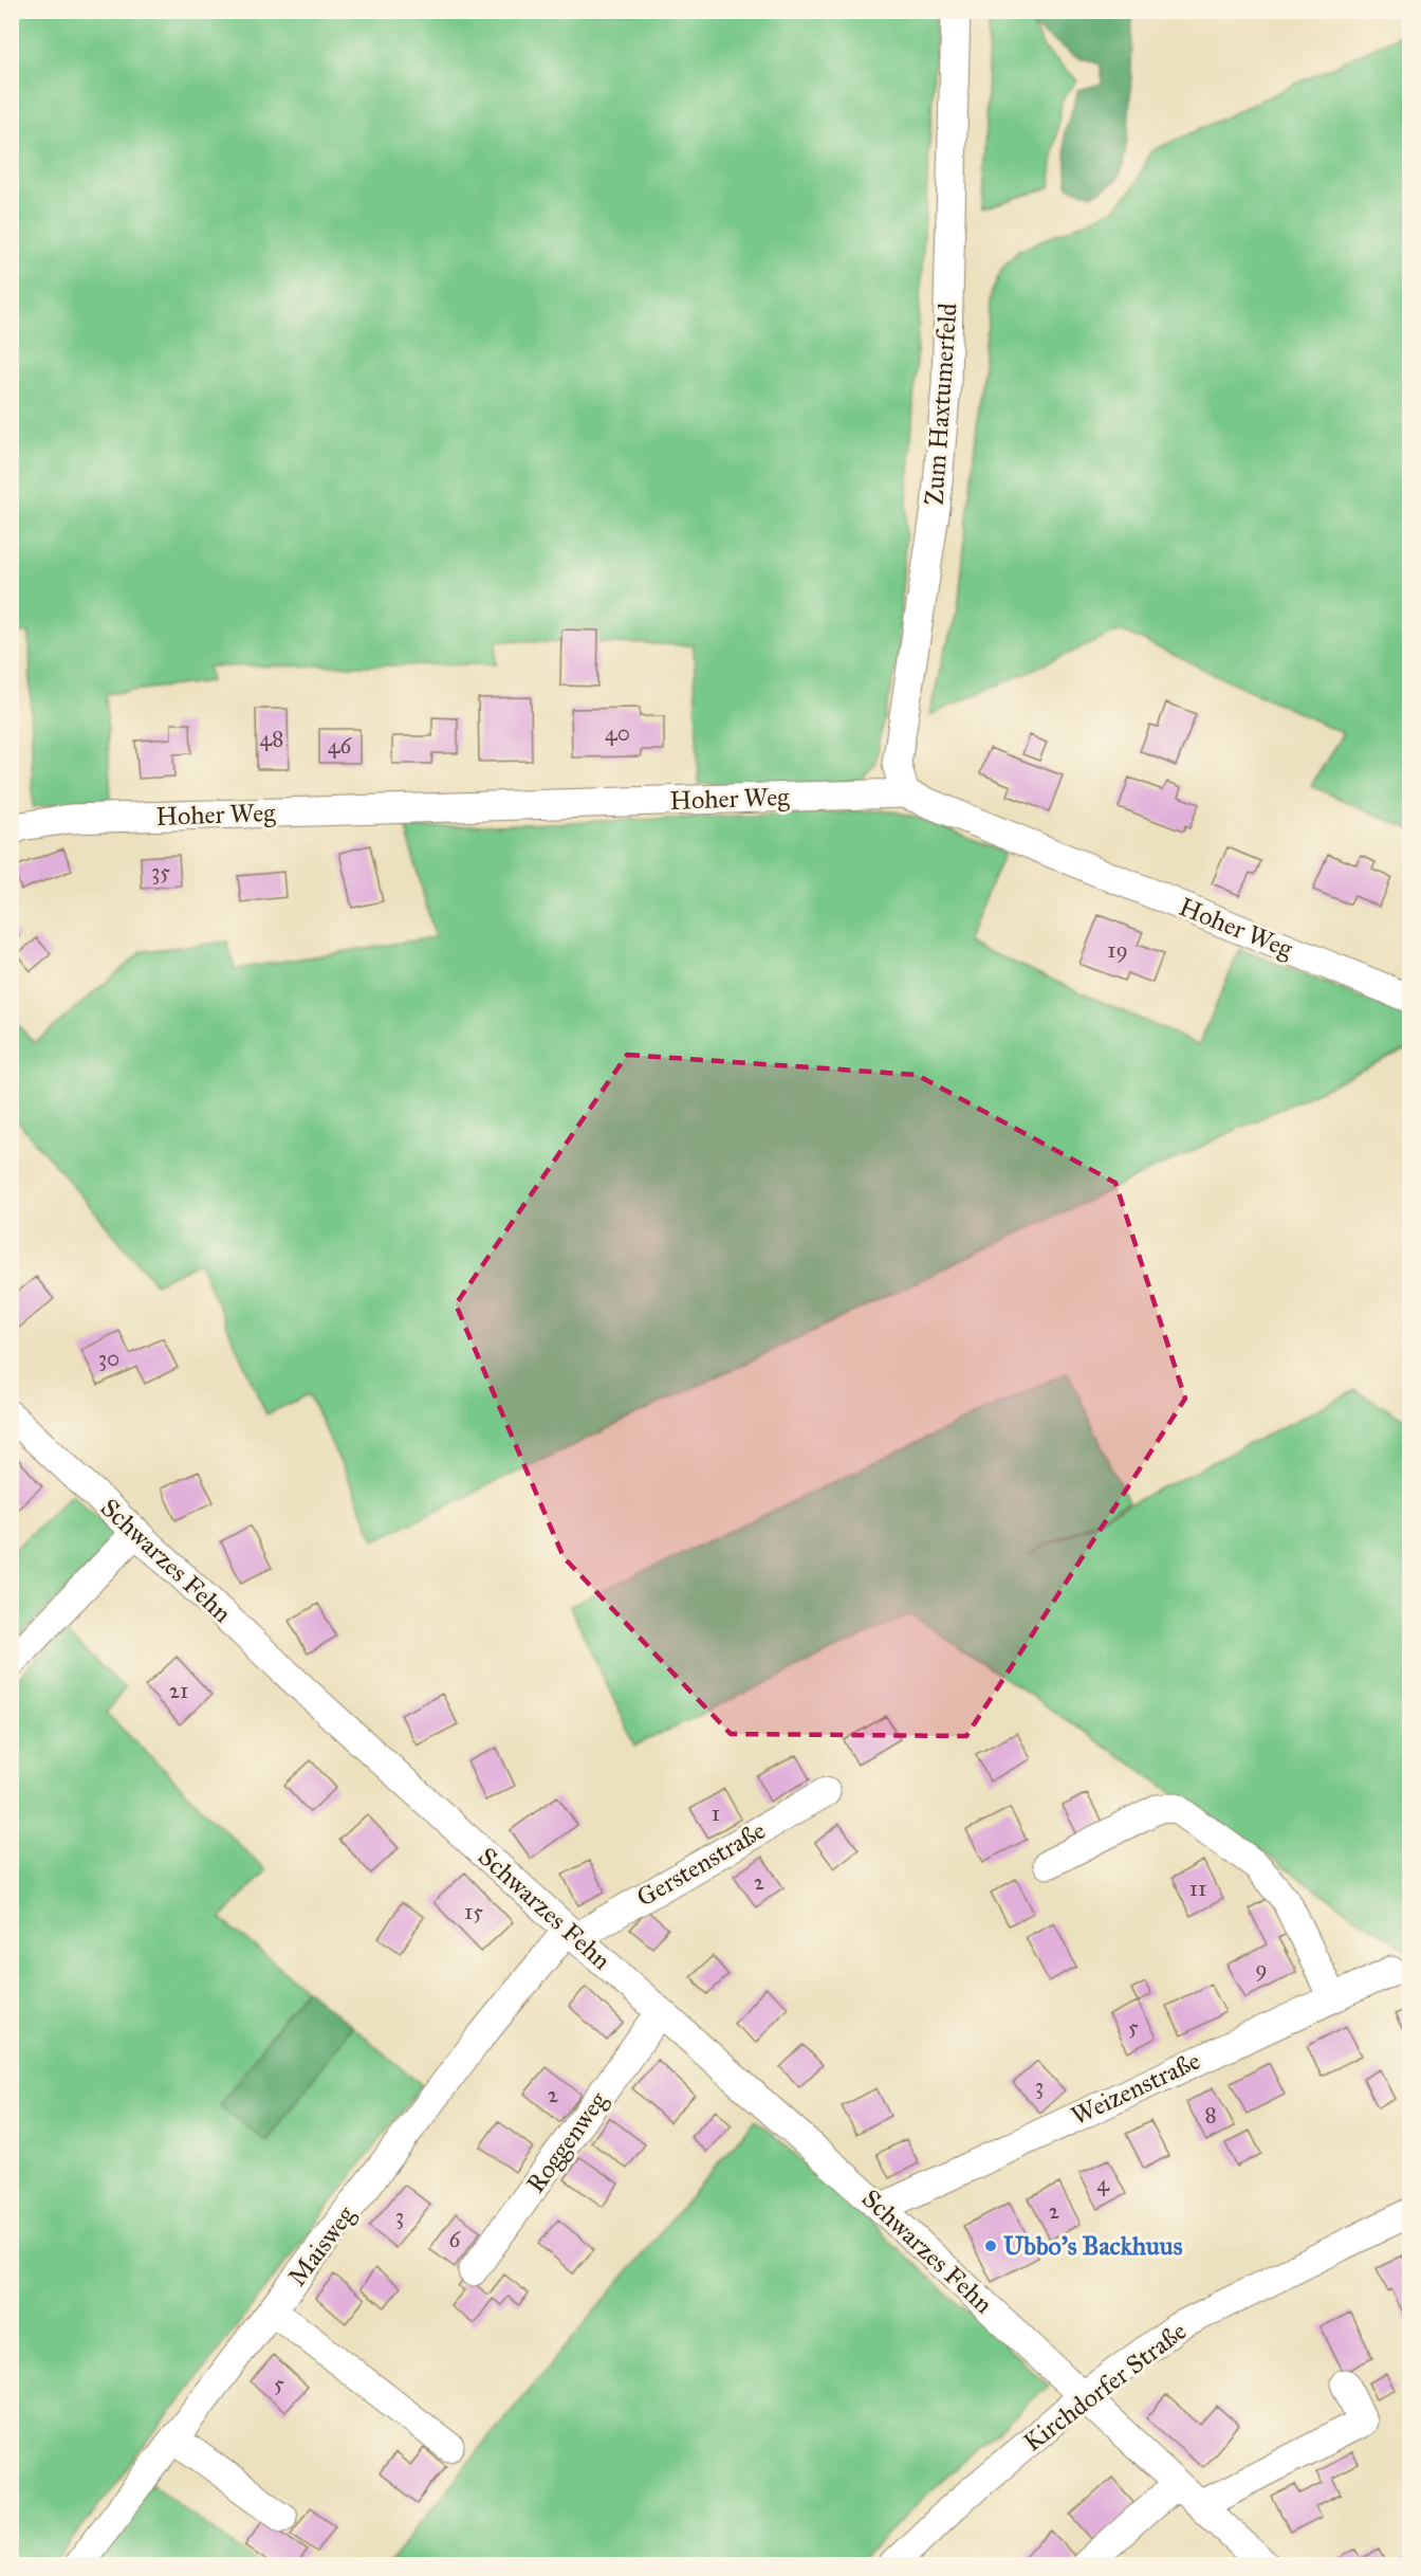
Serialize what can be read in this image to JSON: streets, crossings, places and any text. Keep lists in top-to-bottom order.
{
  "streets": {
    "street": [
      "Zum Haxtumerfeld",
      "Hoher Weg",
      "Schwarzes Fehn",
      "Gerstenstraße",
      "Weizenstraße",
      "Roggenweg",
      "Maisweg",
      "Kirchdorfer Straße"
    ]
  },
  "crossings": [
    ["Zum Haxtumerfeld", "Hoher Weg"],
    ["Schwarzes Fehn", "Gerstenstraße"],
    ["Schwarzes Fehn", "Weizenstraße"],
    ["Schwarzes Fehn", "Roggenweg"],
    ["Schwarzes Fehn", "Maisweg"],
    ["Schwarzes Fehn", "Kirchdorfer Straße"],
    ["Gerstenstraße", "Maisweg"]
  ],
  "places": ["Ubbo's Backhuus"],
  "house_numbers": [
    "40",
    "48",
    "46",
    "35",
    "19",
    "30",
    "21",
    "1",
    "2",
    "11",
    "15",
    "9",
    "5",
    "3",
    "2",
    "8",
    "4",
    "2",
    "3",
    "6",
    "5"
  ]
}
